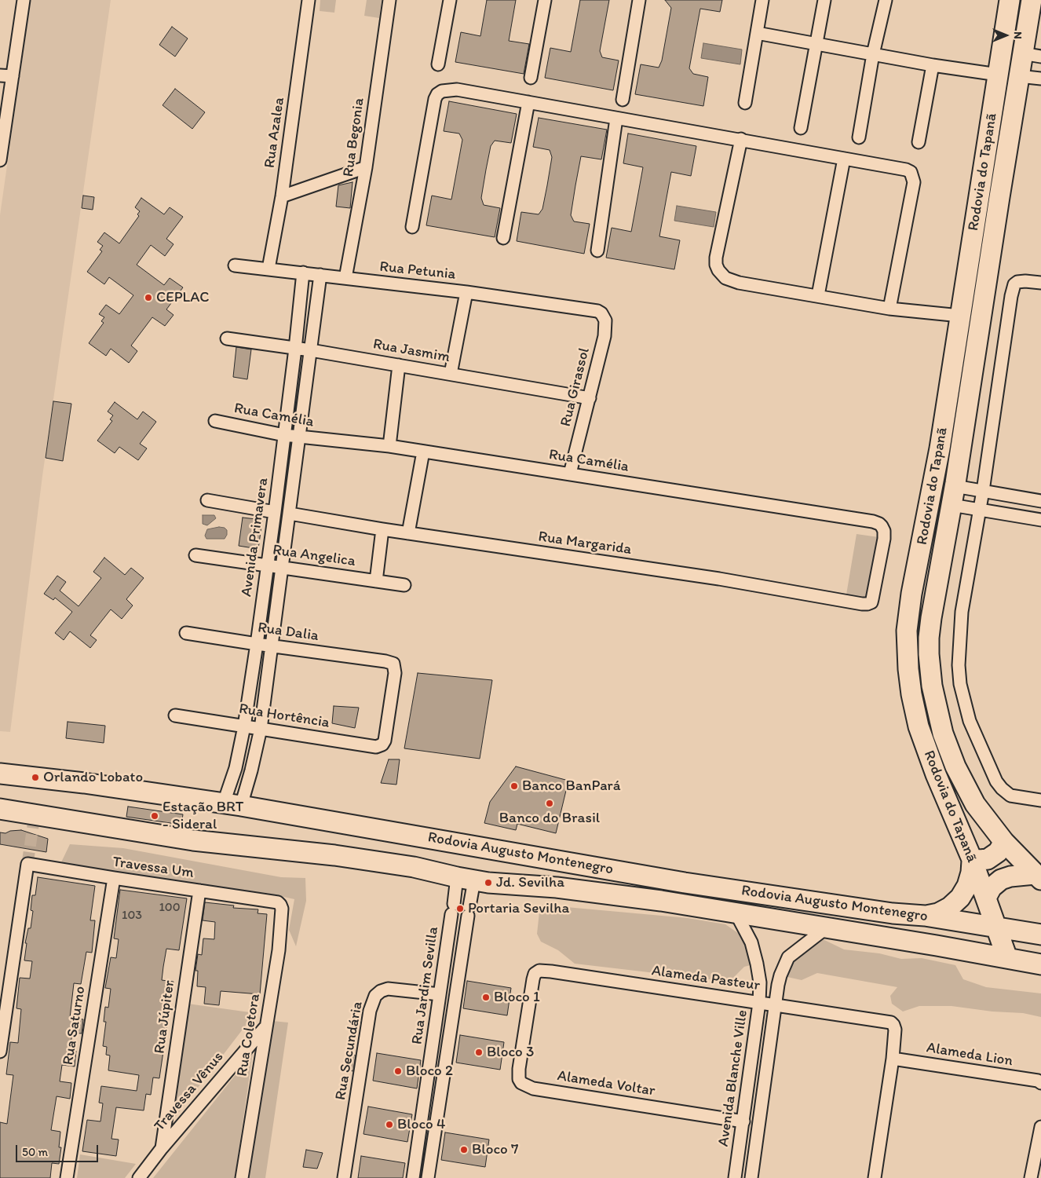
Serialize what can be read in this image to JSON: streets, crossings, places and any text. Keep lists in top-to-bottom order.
{
  "streets": {
    "main road": ["Rodovia do Tapanã", "Rodovia Augusto Montenegro"],
    "street": [
      "Rua Azalea",
      "Rua Begonia",
      "Rua Petunia",
      "Rua Jasmim",
      "Rua Girassol",
      "Rua Camélia",
      "Avenida Primavera",
      "Rua Margarida",
      "Rua Angelica",
      "Rua Dalia",
      "Rua Hortência",
      "Travessa Um",
      "Alameda Pasteur",
      "Rua Jardim Sevilla",
      "Rua Júpiter",
      "Rua Saturno",
      "Rua Coletora",
      "Rua Secundária",
      "Alameda Lion",
      "Avenida Blanche Ville",
      "Alameda Voltar",
      "Travessa Vênus"
    ]
  },
  "crossings": [
    ["Rua Azalea", "Rua Petunia"],
    ["Rua Begonia", "Rua Petunia"],
    ["Rodovia do Tapanã", "Rodovia Augusto Montenegro"],
    ["Rua Petunia", "Rua Girassol"],
    ["Rua Petunia", "Avenida Primavera"],
    ["Rua Jasmim", "Rua Girassol"],
    ["Rua Jasmim", "Avenida Primavera"],
    ["Rua Girassol", "Rua Camélia"],
    ["Rua Camélia", "Avenida Primavera"],
    ["Rua Camélia", "Rua Margarida"],
    ["Avenida Primavera", "Rua Margarida"],
    ["Avenida Primavera", "Rua Angelica"],
    ["Avenida Primavera", "Rua Dalia"],
    ["Avenida Primavera", "Rua Hortência"],
    ["Avenida Primavera", "Rodovia Augusto Montenegro"],
    ["Rua Dalia", "Rua Hortência"],
    ["Rodovia Augusto Montenegro", "Rua Jardim Sevilla"],
    ["Rodovia Augusto Montenegro", "Avenida Blanche Ville"],
    ["Travessa Um", "Rua Júpiter"],
    ["Travessa Um", "Rua Saturno"],
    ["Travessa Um", "Rua Coletora"],
    ["Alameda Pasteur", "Alameda Lion"],
    ["Alameda Pasteur", "Avenida Blanche Ville"],
    ["Alameda Pasteur", "Alameda Voltar"],
    ["Rua Jardim Sevilla", "Rua Secundária"],
    ["Rua Júpiter", "Travessa Vênus"],
    ["Rua Coletora", "Travessa Vênus"],
    ["Avenida Blanche Ville", "Alameda Voltar"]
  ],
  "places": [
    "CEPLAC",
    "Orlando Lobato",
    "Banco BanPará",
    "Banco do Brasil",
    "Estação BRT - Sideral",
    "Jd. Sevilha",
    "Portaria Sevilha",
    "Bloco 1",
    "Bloco 3",
    "Bloco 2",
    "Bloco 4",
    "Bloco 7"
  ],
  "house_numbers": ["100", "103"],
  "scale_bar": "50 m",
  "north": "right"
}
